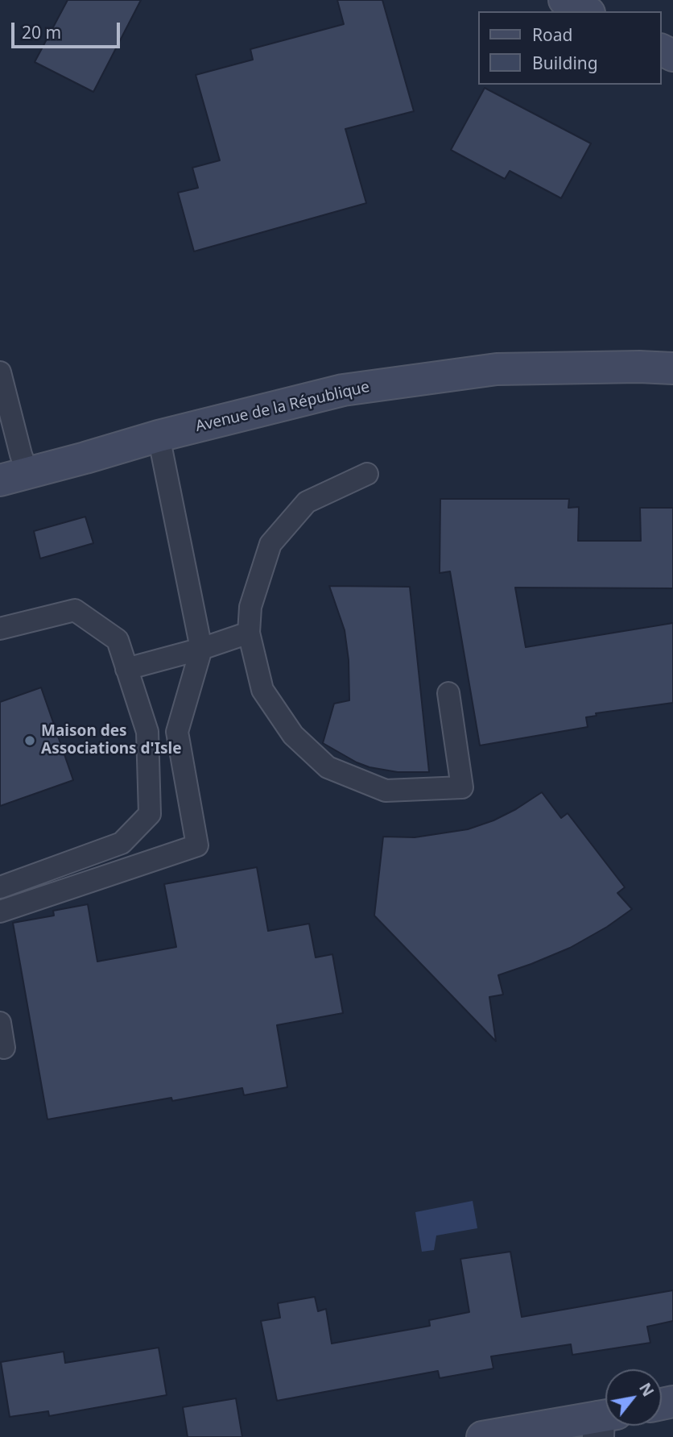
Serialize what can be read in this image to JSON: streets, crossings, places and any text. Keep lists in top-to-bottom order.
{
  "streets": {
    "main road": ["Avenue de la République"]
  },
  "places": ["Maison des Associations d'Isle"],
  "legend": ["Road", "Building"],
  "scale_bar": "20 m",
  "north": "top right"
}
